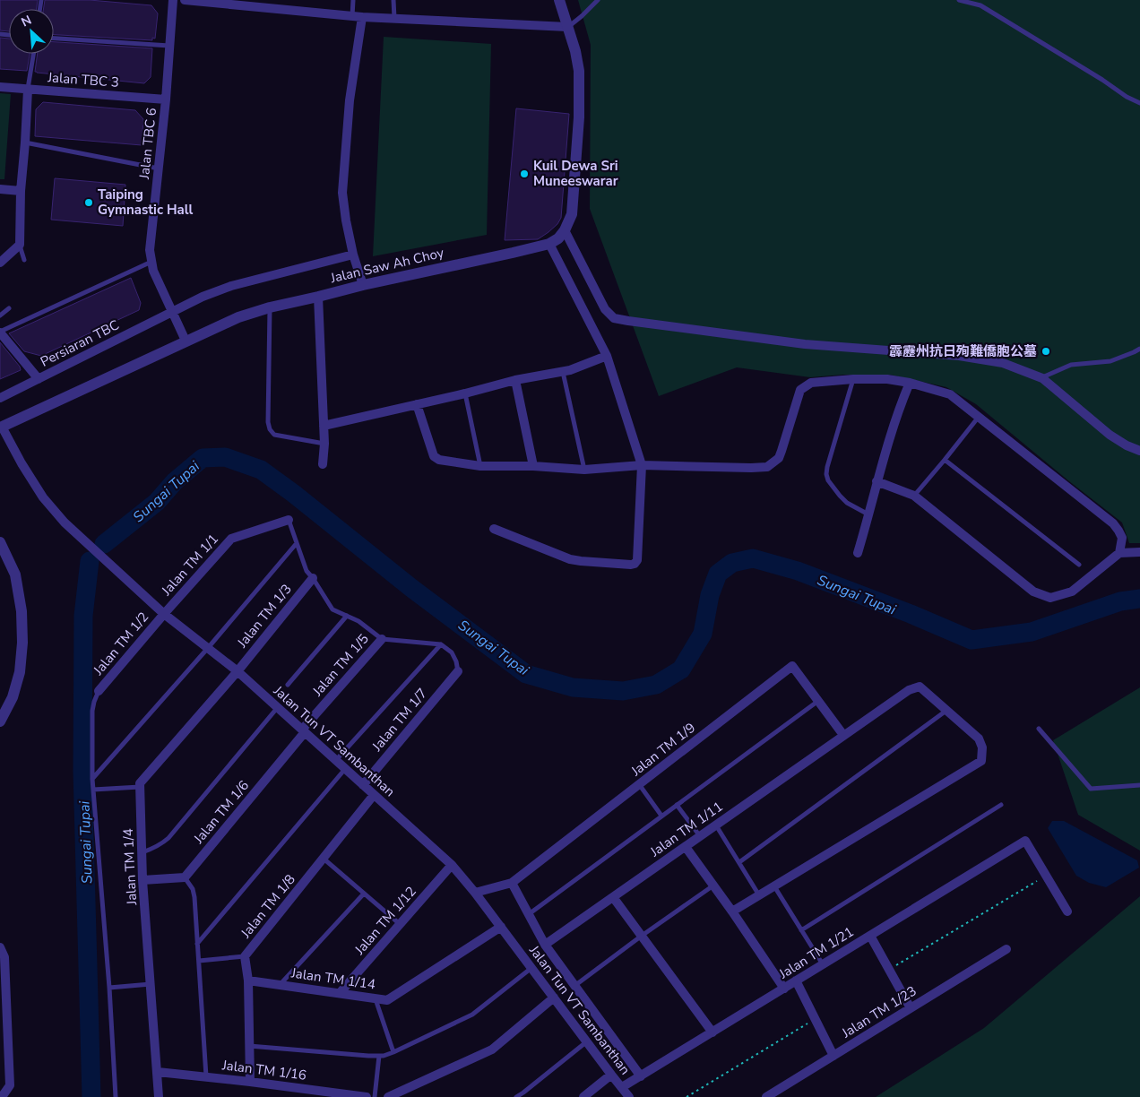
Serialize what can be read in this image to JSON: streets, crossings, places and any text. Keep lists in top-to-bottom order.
{
  "streets": {
    "street": [
      "Jalan TBC 3",
      "Jalan TBC 6",
      "Jalan Saw Ah Choy",
      "Persiaran TBC",
      "Jalan TM 1/1",
      "Jalan TM 1/3",
      "Jalan TM 1/2",
      "Jalan TM 1/5",
      "Jalan TM 1/7",
      "Jalan Tun VT Sambanthan",
      "Jalan TM 1/9",
      "Jalan TM 1/6",
      "Jalan TM 1/11",
      "Jalan TM 1/4",
      "Jalan TM 1/8",
      "Jalan TM 1/12",
      "Jalan TM 1/21",
      "Jalan TM 1/14",
      "Jalan TM 1/23",
      "Jalan TM 1/16"
    ]
  },
  "crossings": [
    ["Jalan TBC 3", "Jalan TBC 6"],
    ["Jalan TBC 6", "Jalan Saw Ah Choy"],
    ["Jalan TBC 6", "Persiaran TBC"],
    ["Jalan Saw Ah Choy", "Jalan Tun VT Sambanthan"],
    ["Jalan TM 1/1", "Jalan TM 1/2"],
    ["Jalan TM 1/1", "Jalan Tun VT Sambanthan"],
    ["Jalan TM 1/3", "Jalan Tun VT Sambanthan"],
    ["Jalan TM 1/2", "Jalan Tun VT Sambanthan"],
    ["Jalan TM 1/5", "Jalan Tun VT Sambanthan"],
    ["Jalan TM 1/5", "Jalan TM 1/6"],
    ["Jalan TM 1/7", "Jalan Tun VT Sambanthan"],
    ["Jalan Tun VT Sambanthan", "Jalan TM 1/9"],
    ["Jalan Tun VT Sambanthan", "Jalan TM 1/6"],
    ["Jalan Tun VT Sambanthan", "Jalan TM 1/8"],
    ["Jalan Tun VT Sambanthan", "Jalan TM 1/12"],
    ["Jalan Tun VT Sambanthan", "Jalan TM 1/21"],
    ["Jalan Tun VT Sambanthan", "Jalan TM 1/14"],
    ["Jalan TM 1/9", "Jalan TM 1/11"],
    ["Jalan TM 1/4", "Jalan TM 1/16"],
    ["Jalan TM 1/8", "Jalan TM 1/14"],
    ["Jalan TM 1/8", "Jalan TM 1/16"],
    ["Jalan TM 1/12", "Jalan TM 1/14"]
  ],
  "water": ["Sungai Tupai"],
  "places": ["Kuil Dewa Sri Muneeswarar", "Taiping Gymnastic Hall", "霹靂州抗日殉難僑胞公墓"],
  "north": "top left"
}
